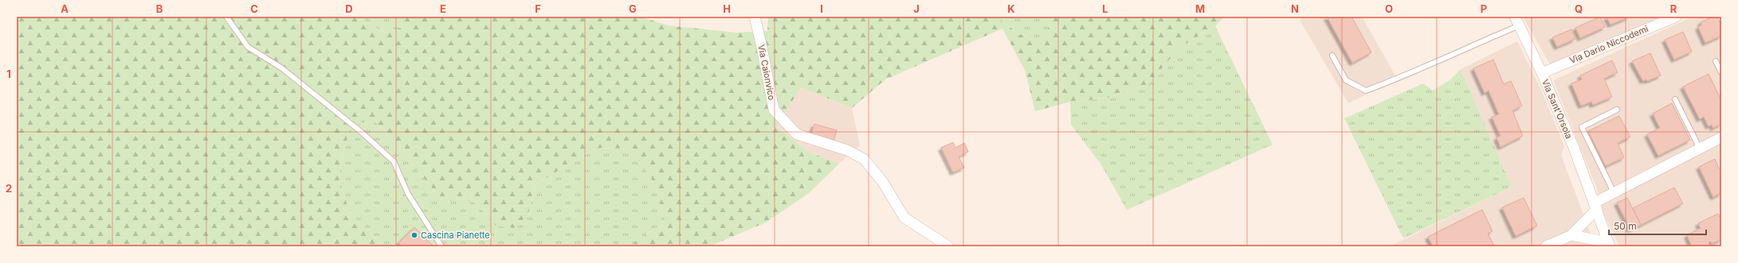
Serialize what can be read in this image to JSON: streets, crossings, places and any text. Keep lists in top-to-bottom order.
{
  "streets": {
    "street": ["Via Dario Niccodemi", "Via Caionvico", "Via Sant'Orsola"]
  },
  "crossings": [
    ["Via Dario Niccodemi", "Via Sant'Orsola"]
  ],
  "places": ["Cascina Pianette"],
  "scale_bar": "50 m",
  "grid": {
    "columns": [
      "A",
      "B",
      "C",
      "D",
      "E",
      "F",
      "G",
      "H",
      "I",
      "J",
      "K",
      "L",
      "M",
      "N",
      "O",
      "P",
      "Q",
      "R"
    ],
    "rows": ["1", "2"]
  }
}
